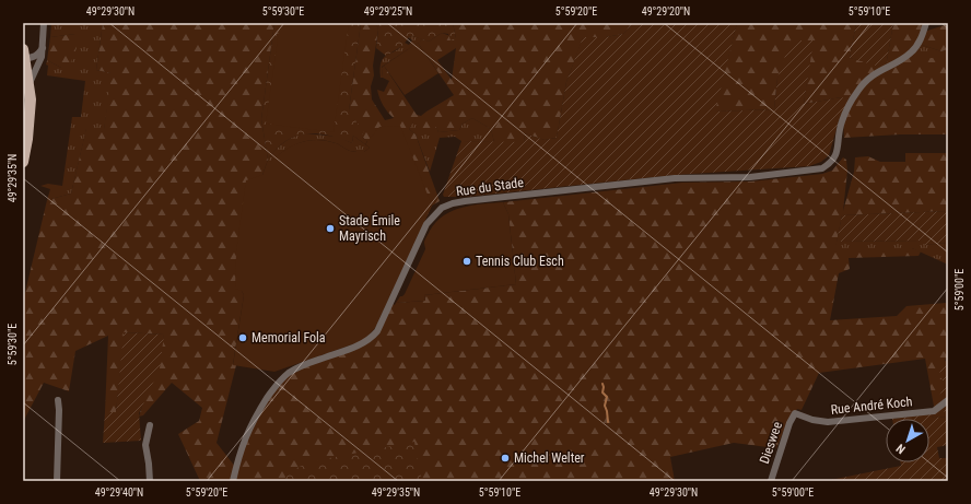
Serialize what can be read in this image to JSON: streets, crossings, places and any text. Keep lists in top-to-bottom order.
{
  "streets": {
    "street": ["Rue du Stade", "Rue André Koch", "Dieswee"]
  },
  "crossings": [
    ["Rue André Koch", "Dieswee"]
  ],
  "places": [
    "Stade Émile Mayrisch",
    "Tennis Club Esch",
    "Memorial Fola",
    "Michel Welter"
  ],
  "north": "bottom left",
  "coordinates": [
    "49°29'30\"N",
    "5°59'30\"E",
    "49°29'25\"N",
    "5°59'20\"E",
    "49°29'20\"N",
    "5°59'10\"E",
    "49°29'35\"N",
    "5°59'00\"E",
    "49°29'40\"N"
  ]
}
